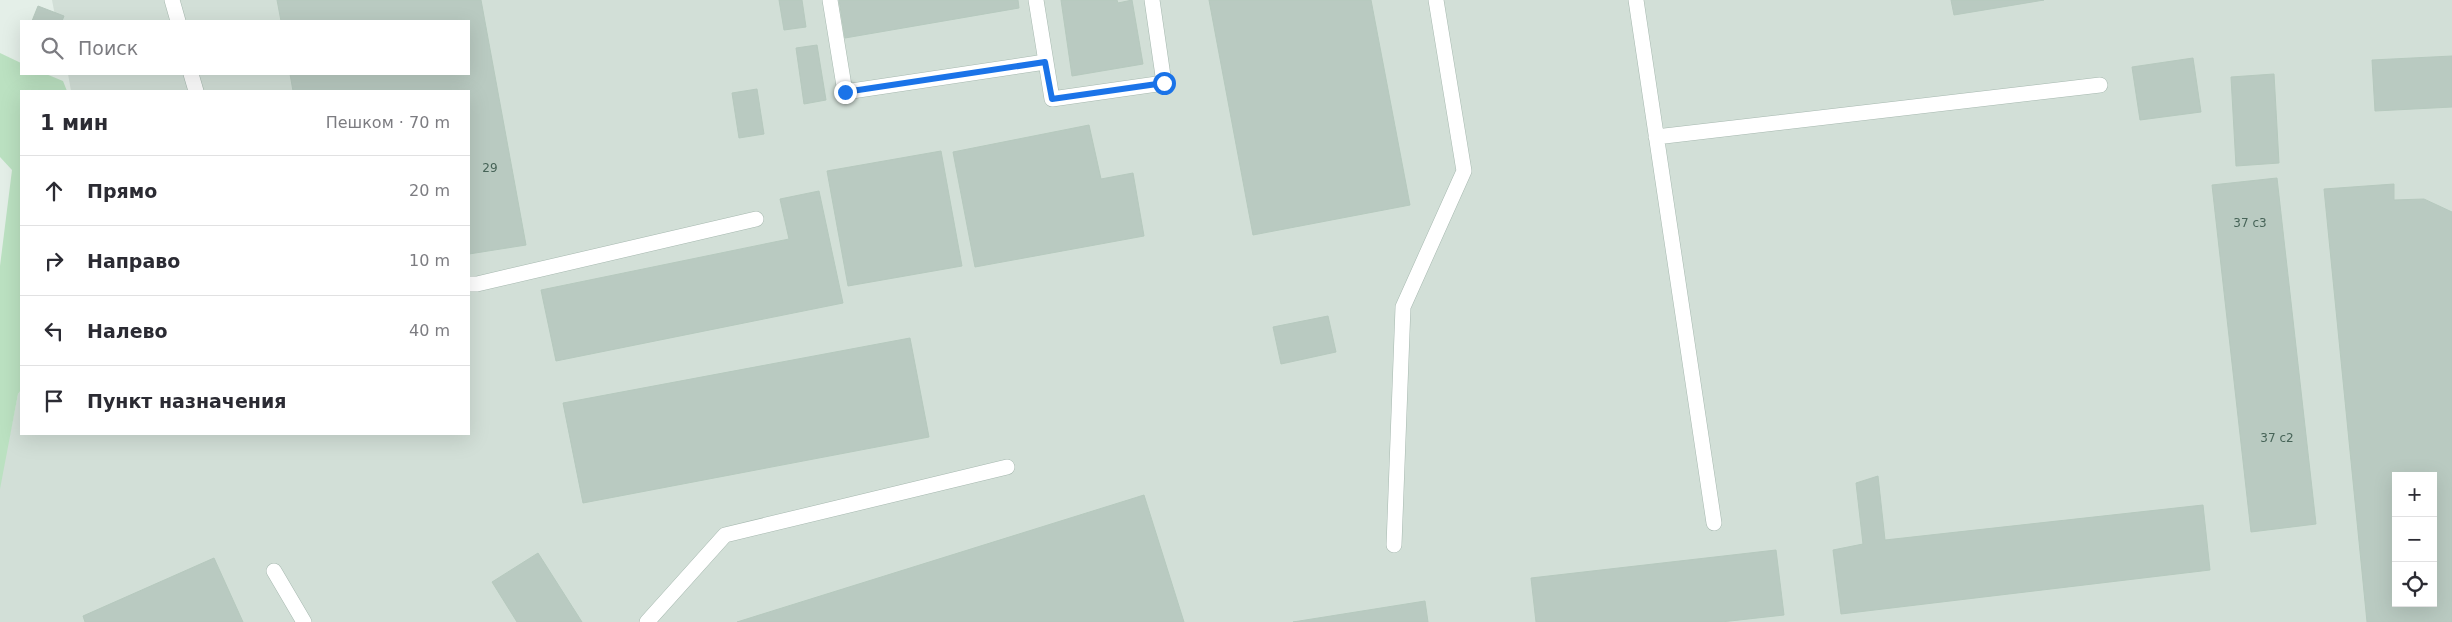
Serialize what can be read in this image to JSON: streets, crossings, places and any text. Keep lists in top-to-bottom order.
{
  "house_numbers": ["29", "37 с3", "37 с2"],
  "page": {
    "search": "Поиск",
    "heading": ["1 мин", "Пешком · 70 m"],
    "list": [
      ["Прямо", "20 m"],
      ["Направо", "10 m"],
      ["Налево", "40 m"],
      "Пункт назначения"
    ],
    "map_buttons": ["+", "−"]
  }
}
